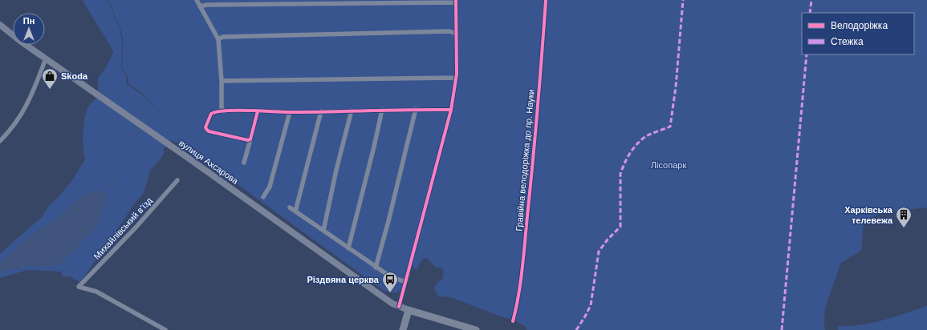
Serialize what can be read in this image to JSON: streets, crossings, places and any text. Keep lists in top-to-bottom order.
{
  "streets": {
    "main road": ["вулиця Ахсарова"],
    "street": ["Михайлівський в'їзд"],
    "cycle path": ["Гравійна велодоріжка до пр. Науки"]
  },
  "parks": ["Лісопарк"],
  "places": {
    "shop": ["Skoda"],
    "building": ["Харківська телевежа"],
    "bus stop": ["Різдвяна церква"]
  },
  "legend": ["Велодоріжка", "Стежка"],
  "north": "top"
}
